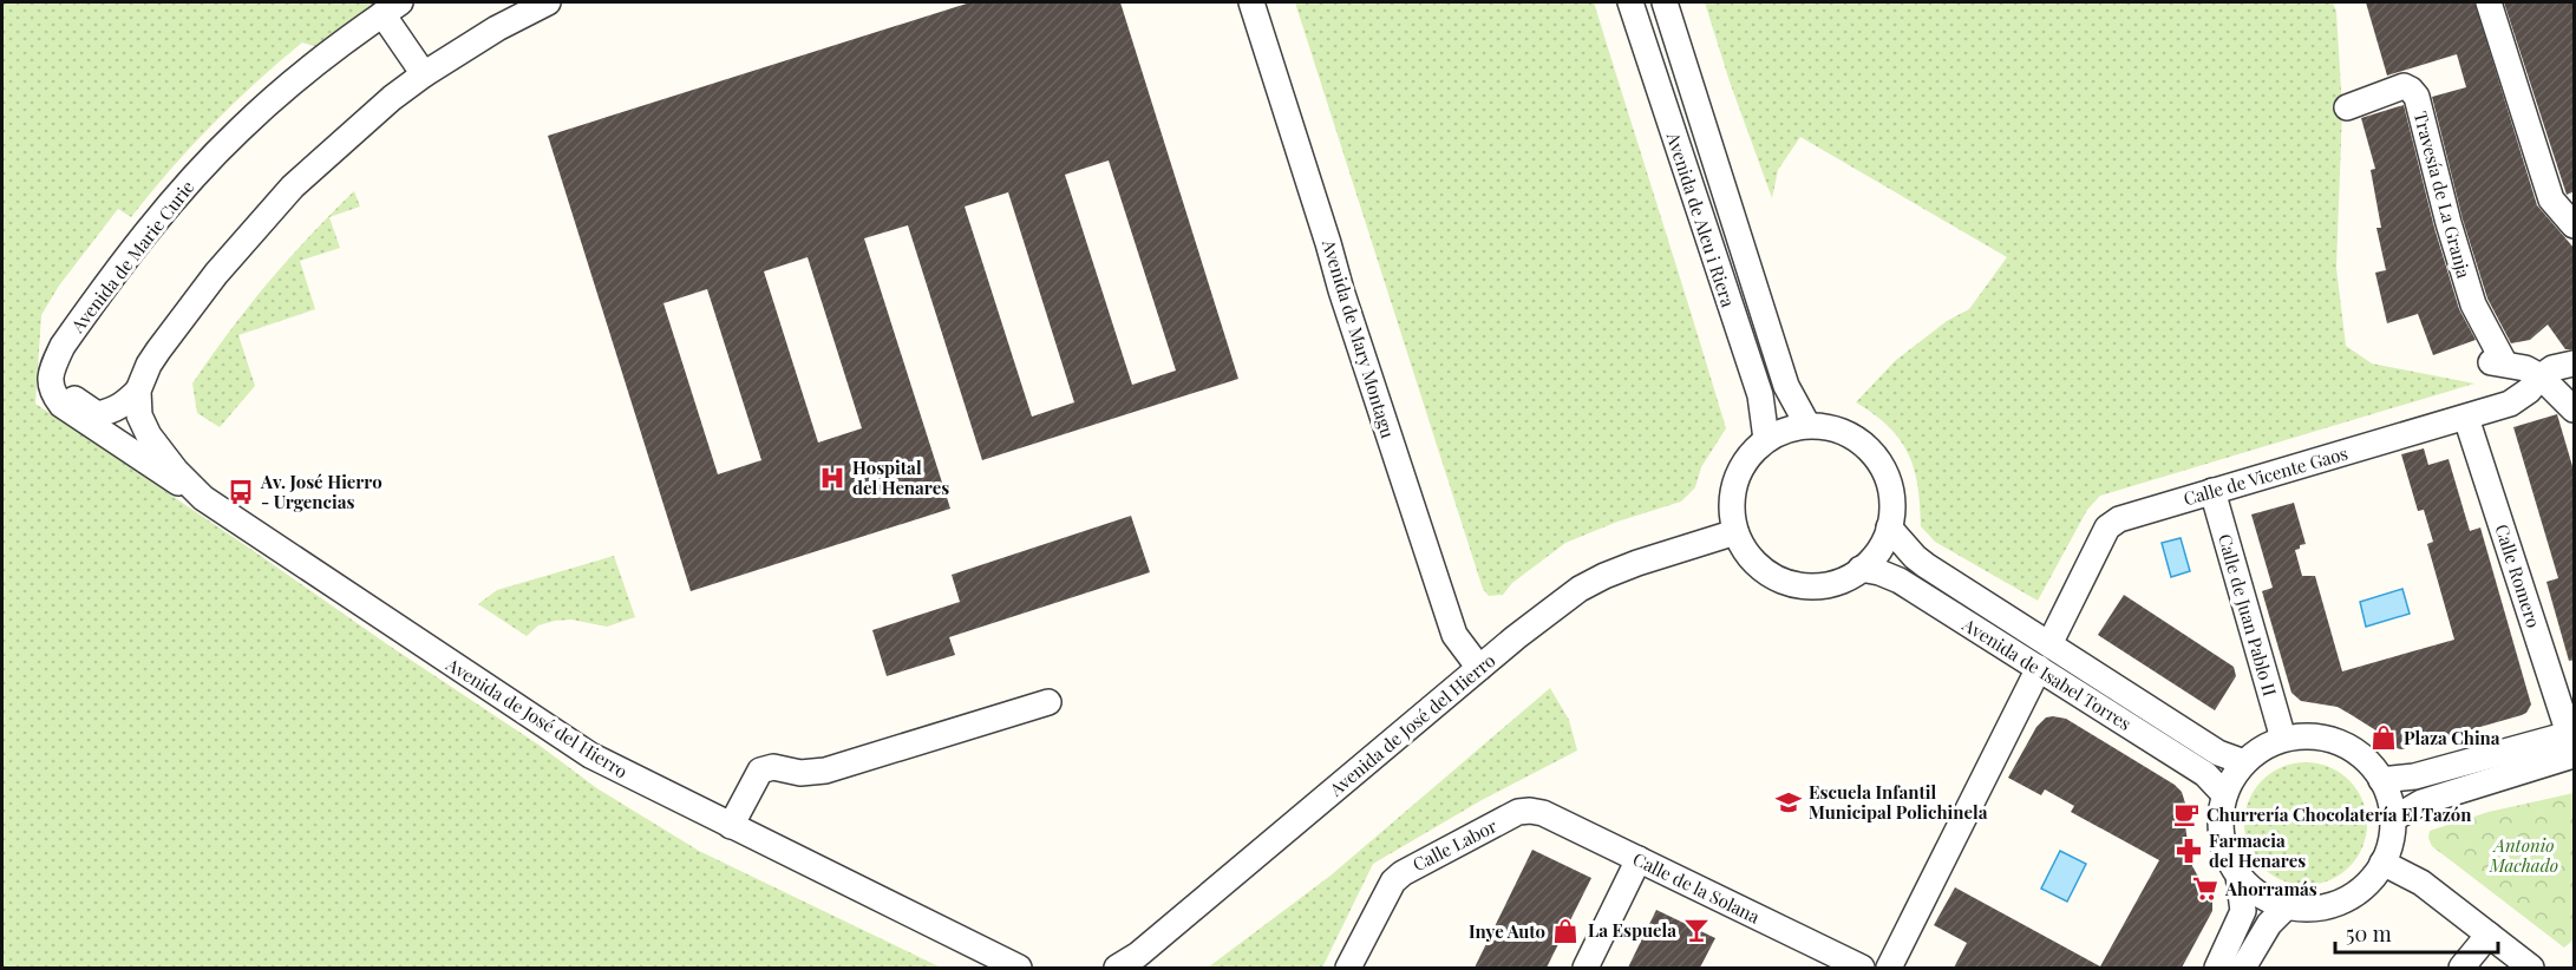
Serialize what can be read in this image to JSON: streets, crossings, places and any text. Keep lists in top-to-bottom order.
{
  "streets": {
    "street": [
      "Travesía de La Granja",
      "Avenida de Aleu i Riera",
      "Avenida de Marie Curie",
      "Avenida de Mary Montagu",
      "Calle de Vicente Gaos",
      "Calle Romero",
      "Calle de Juan Pablo II",
      "Avenida de Isabel Torres",
      "Avenida de José del Hierro",
      "Calle Labor",
      "Calle de la Solana"
    ]
  },
  "crossings": [
    ["Travesía de La Granja", "Calle de Vicente Gaos"],
    ["Avenida de Aleu i Riera", "Avenida de Isabel Torres"],
    ["Avenida de Aleu i Riera", "Avenida de José del Hierro"],
    ["Avenida de Mary Montagu", "Avenida de José del Hierro"],
    ["Calle de Vicente Gaos", "Calle Romero"],
    ["Calle de Vicente Gaos", "Calle de Juan Pablo II"],
    ["Calle de Vicente Gaos", "Avenida de Isabel Torres"],
    ["Calle de Juan Pablo II", "Avenida de Isabel Torres"],
    ["Avenida de Isabel Torres", "Avenida de José del Hierro"],
    ["Calle Labor", "Calle de la Solana"]
  ],
  "parks": ["Antonio Machado"],
  "places": {
    "hospital": ["Hospital del Henares"],
    "bus stop": ["Av. José Hierro - Urgencias"],
    "shop": ["Plaza China", "Inye Auto"],
    "school or university": ["Escuela Infantil Municipal Polichinela"],
    "cafe": ["Churrería Chocolatería El Tazón"],
    "pharmacy": ["Farmacia del Henares"],
    "supermarket": ["Ahorramás"],
    "bar": ["La Espuela"]
  },
  "scale_bar": "50 m"
}
